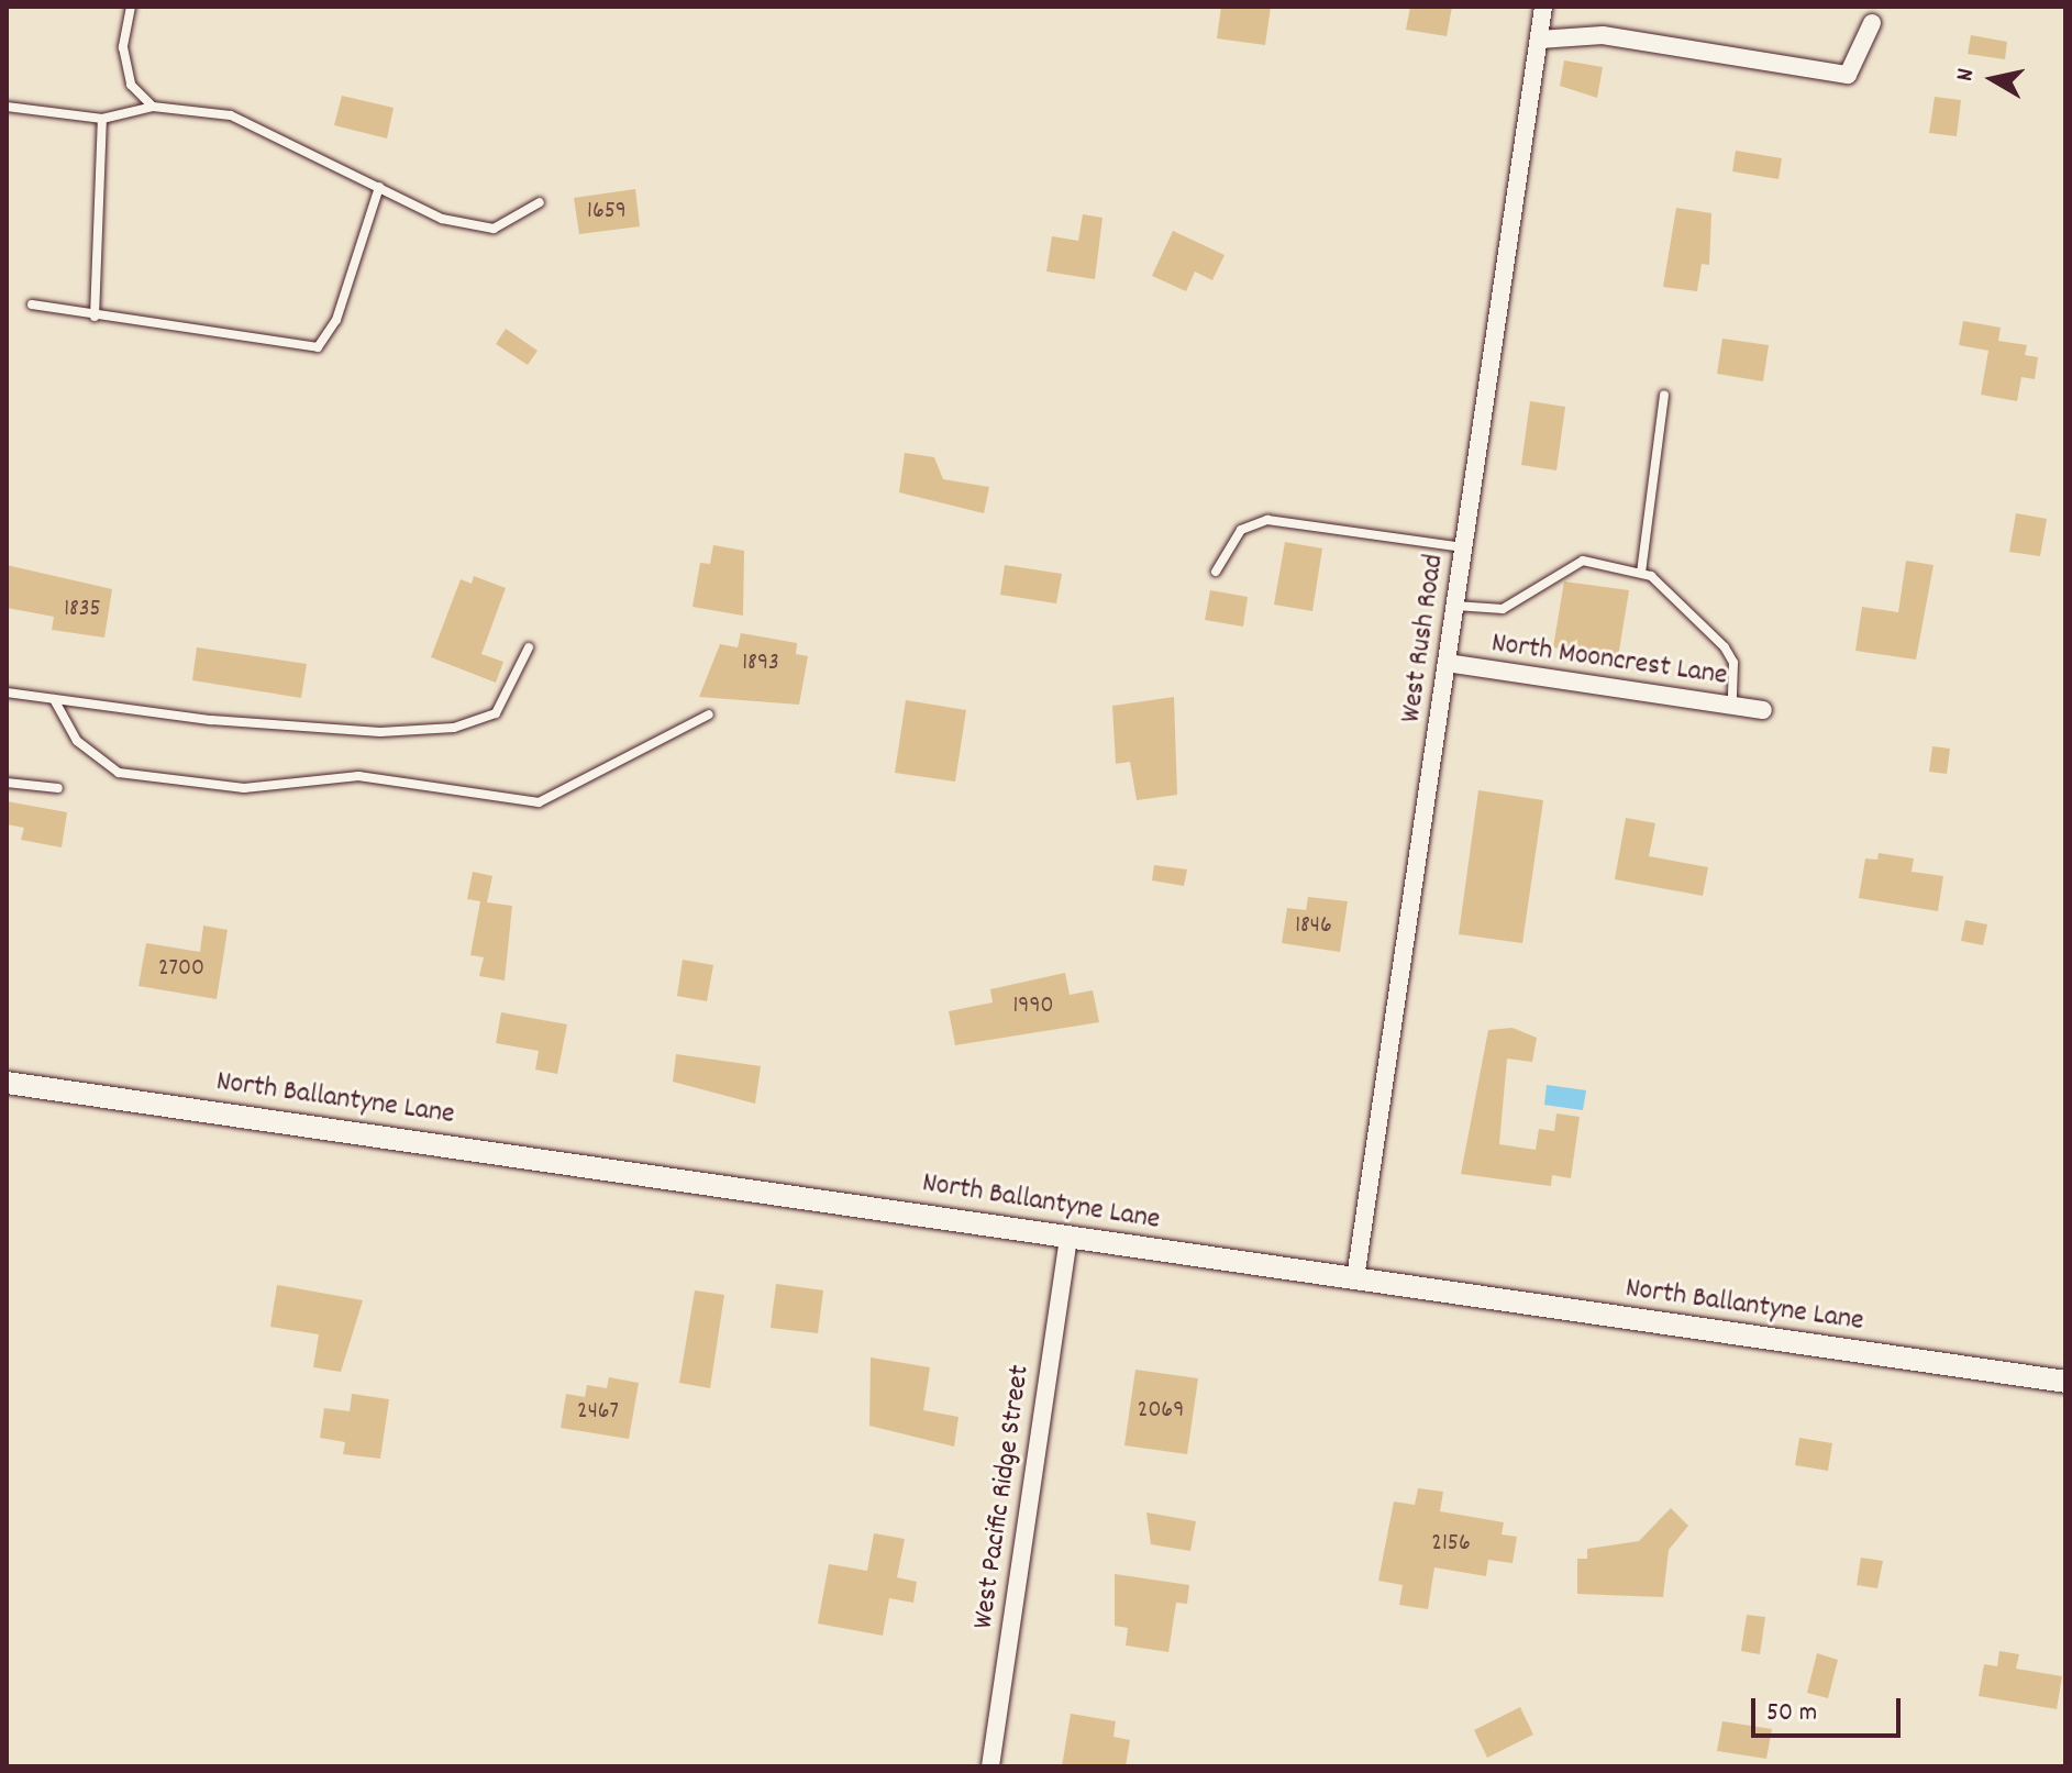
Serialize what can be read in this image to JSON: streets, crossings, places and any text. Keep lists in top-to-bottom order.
{
  "streets": {
    "street": [
      "West Rush Road",
      "North Mooncrest Lane",
      "North Ballantyne Lane",
      "West Pacific Ridge Street"
    ]
  },
  "crossings": [
    ["West Rush Road", "North Mooncrest Lane"],
    ["West Rush Road", "North Ballantyne Lane"],
    ["North Ballantyne Lane", "West Pacific Ridge Street"]
  ],
  "house_numbers": [
    "1659",
    "1835",
    "1893",
    "1846",
    "2700",
    "1990",
    "2069",
    "2467",
    "2156"
  ],
  "scale_bar": "50 m",
  "north": "left"
}
